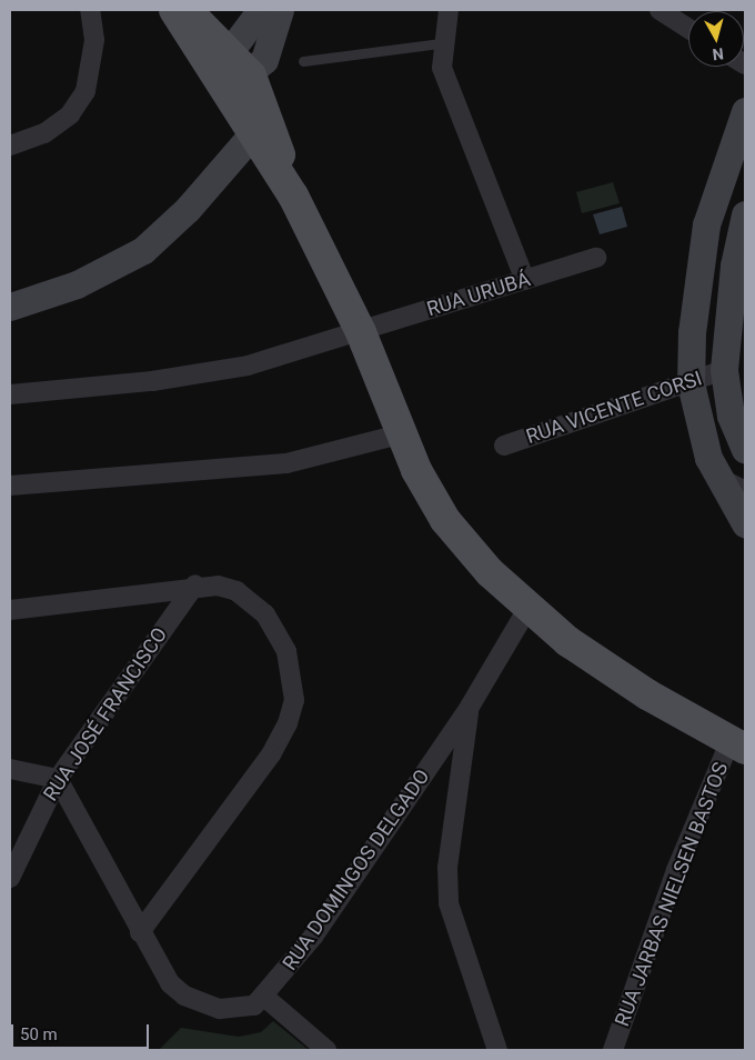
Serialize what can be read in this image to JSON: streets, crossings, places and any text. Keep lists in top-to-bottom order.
{
  "streets": {
    "street": [
      "RUA URUBÁ",
      "RUA VICENTE CORSI",
      "RUA JOSÉ FRANCISCO",
      "RUA DOMINGOS DELGADO",
      "RUA JARBAS NIELSEN BASTOS"
    ]
  },
  "crossings": [
    ["RUA JOSÉ FRANCISCO", "RUA DOMINGOS DELGADO"]
  ],
  "scale_bar": "50 m",
  "north": "bottom"
}
